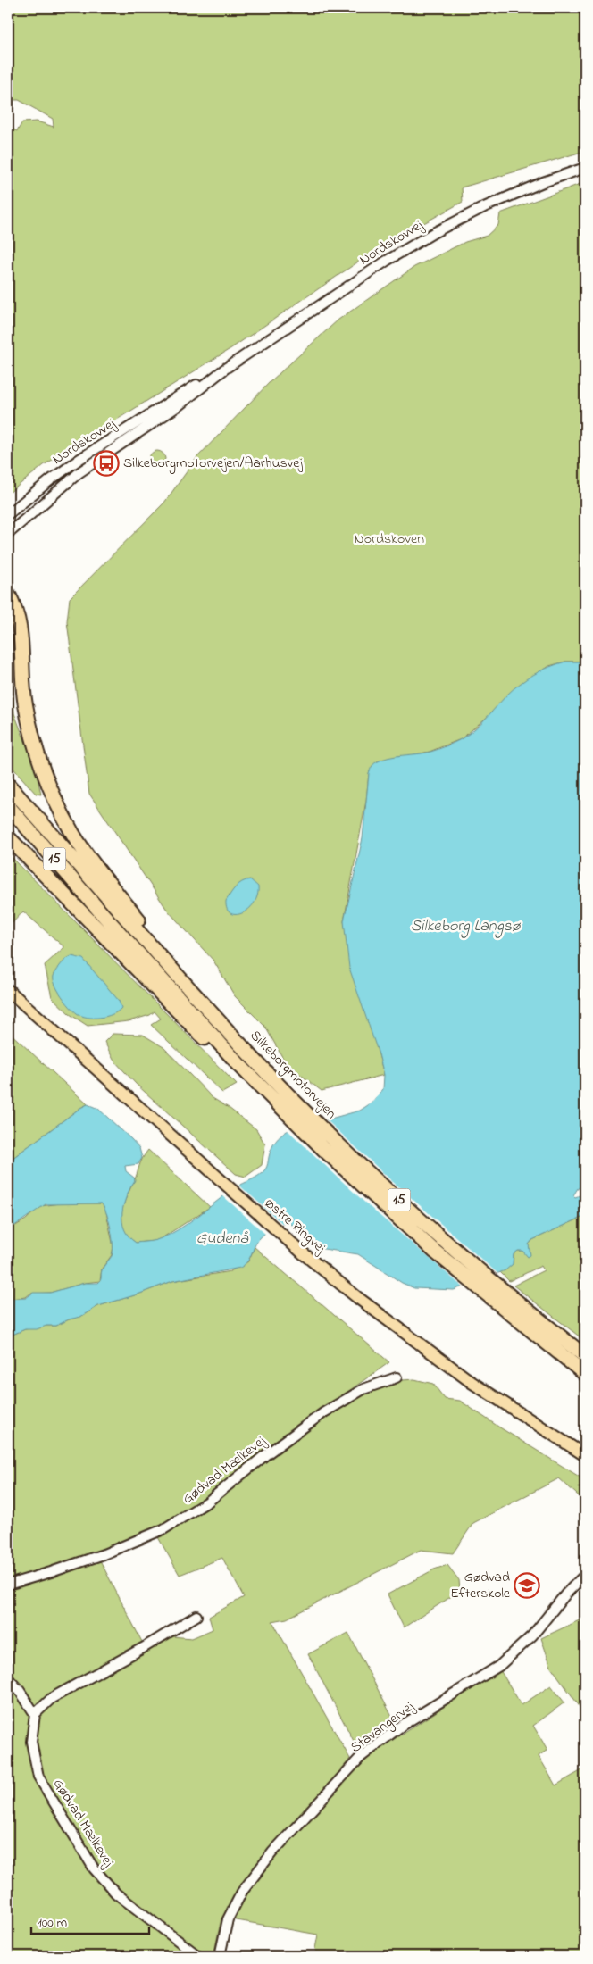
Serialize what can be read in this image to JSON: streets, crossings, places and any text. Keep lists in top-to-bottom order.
{
  "streets": {
    "highway": ["15", "Silkeborgmotorvejen"],
    "main road": ["Østre Ringvej"],
    "street": ["Nordskovvej", "Gødvad Mælkevej", "Stavangervej"]
  },
  "water": ["Silkeborg Langsø", "Gudenå"],
  "parks": ["Nordskoven"],
  "places": {
    "bus stop": ["Silkeborgmotorvejen/Aarhusvej"],
    "school or university": ["Gødvad Efterskole"]
  },
  "scale_bar": "100 m"
}
